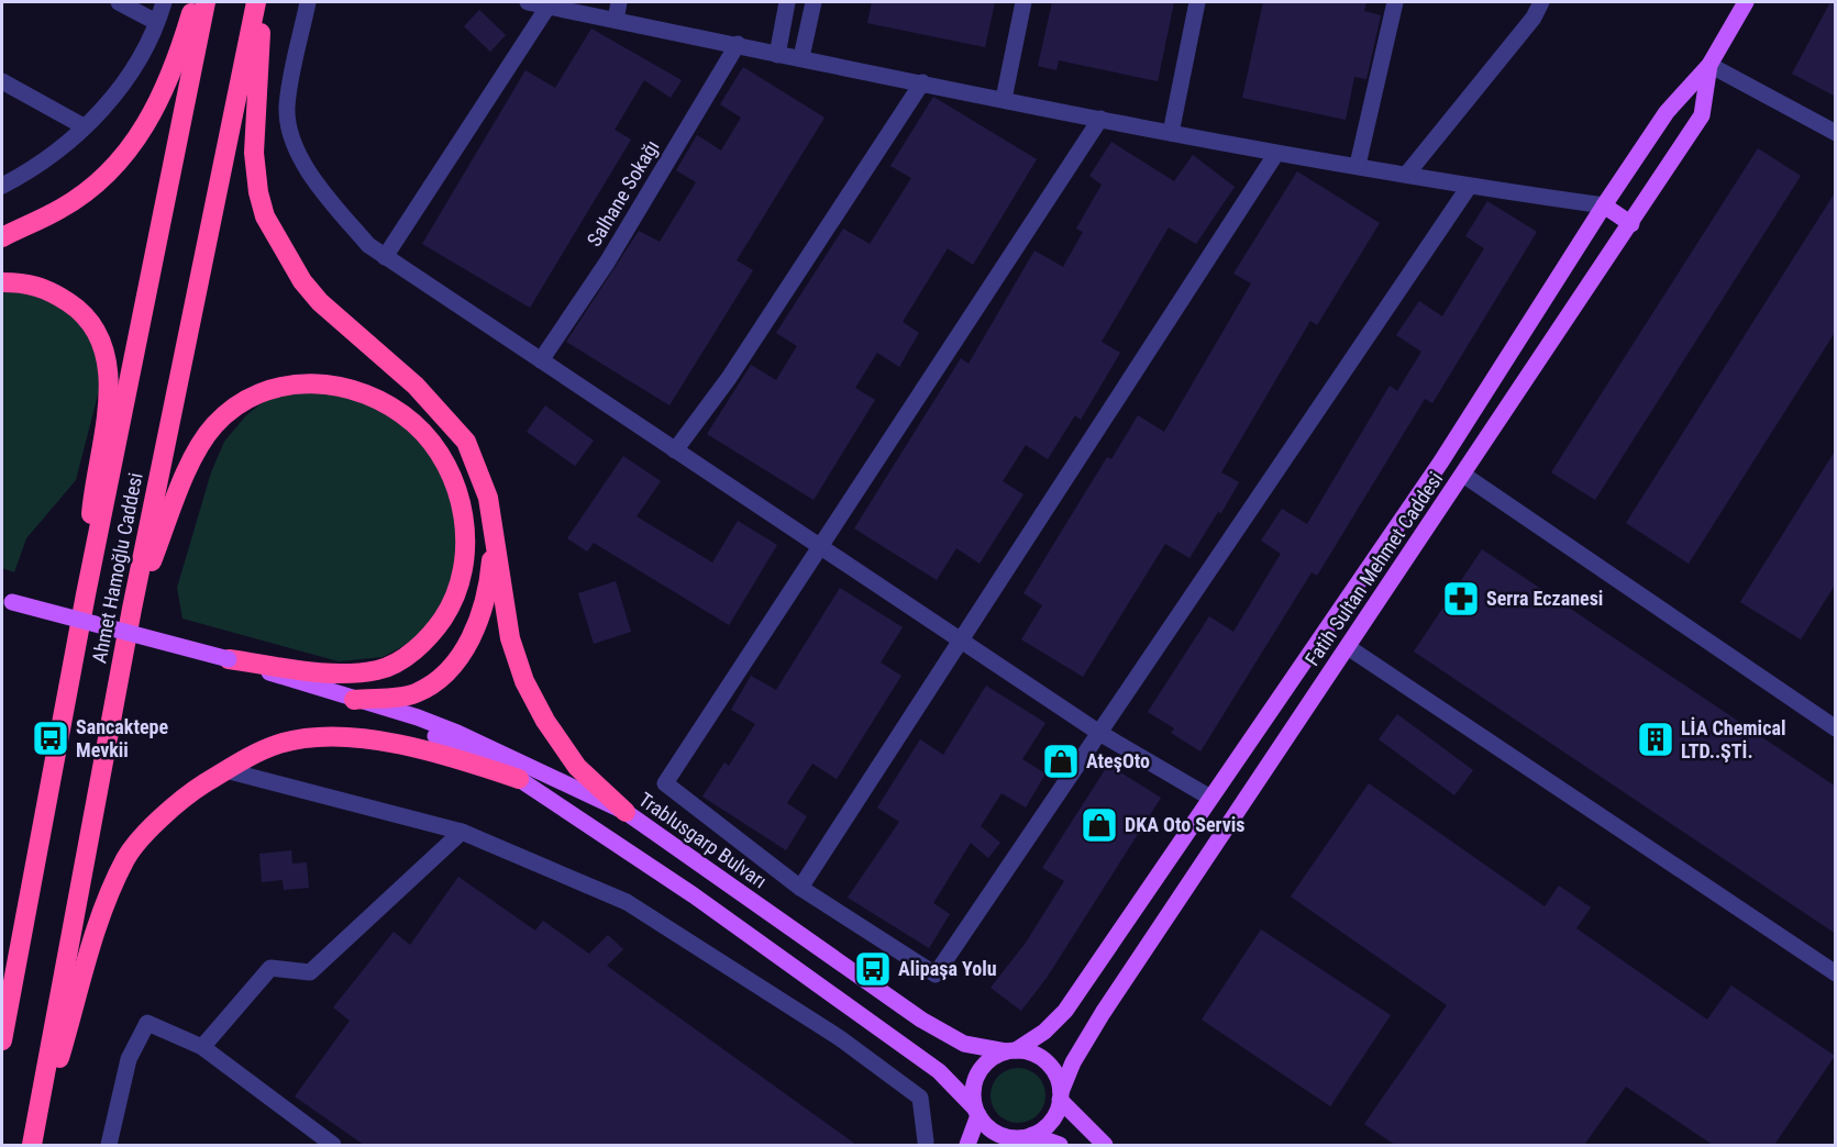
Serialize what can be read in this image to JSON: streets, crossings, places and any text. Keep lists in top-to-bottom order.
{
  "streets": {
    "highway": ["Ahmet Hamoğlu Caddesi"],
    "main road": ["Fatih Sultan Mehmet Caddesi", "Trablusgarp Bulvarı"],
    "street": ["Salhane Sokağı"]
  },
  "crossings": [
    ["Fatih Sultan Mehmet Caddesi", "Trablusgarp Bulvarı"]
  ],
  "places": {
    "pharmacy": ["Serra Eczanesi"],
    "bus stop": ["Sancaktepe Mevkii", "Alipaşa Yolu"],
    "building": ["LİA Chemical LTD..ŞTİ."],
    "shop": ["AteşOto", "DKA Oto Servis"]
  }
}
